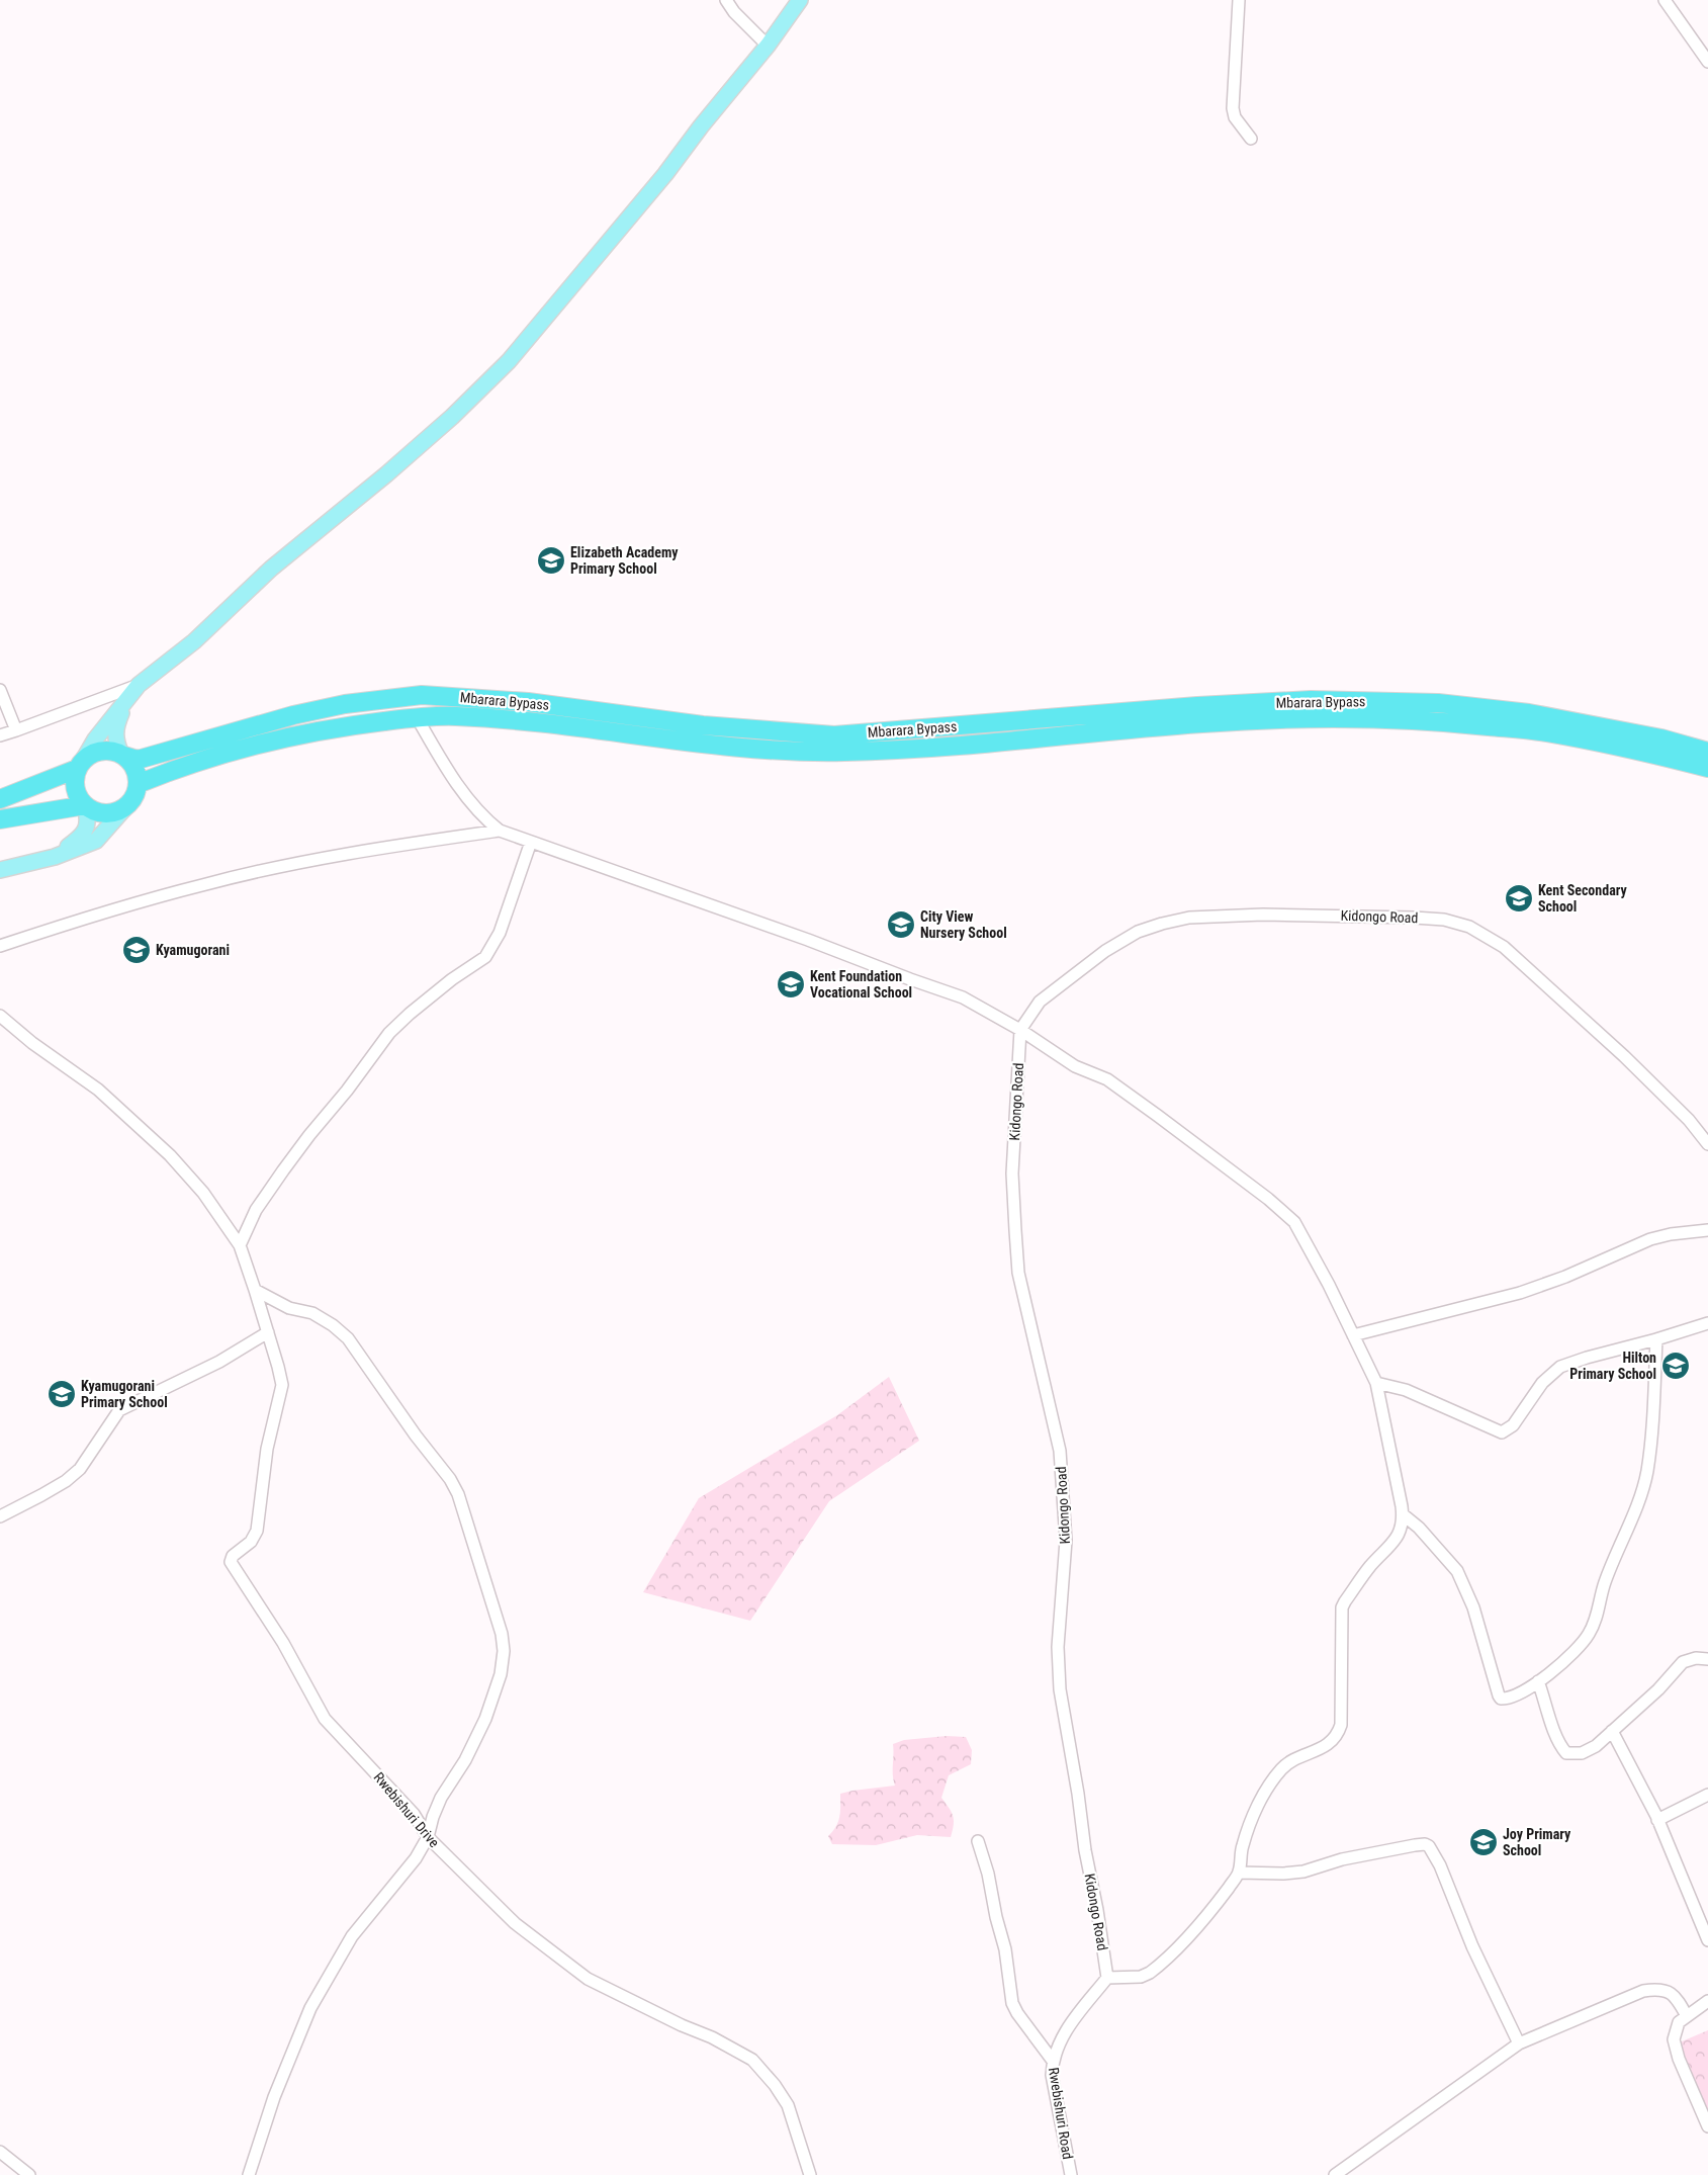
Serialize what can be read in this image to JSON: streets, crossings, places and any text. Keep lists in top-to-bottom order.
{
  "streets": {
    "highway": ["Mbarara Bypass"],
    "street": ["Kidongo Road", "Rwebishuri Drive", "Rwebishuri Road"]
  },
  "crossings": [
    ["Kidongo Road", "Rwebishuri Road"]
  ],
  "places": {
    "school or university": [
      "Elizabeth Academy Primary School",
      "Kent Secondary School",
      "City View Nursery School",
      "Kyamugorani",
      "Kent Foundation Vocational School",
      "Hilton Primary School",
      "Kyamugorani Primary School",
      "Joy Primary School"
    ]
  }
}
